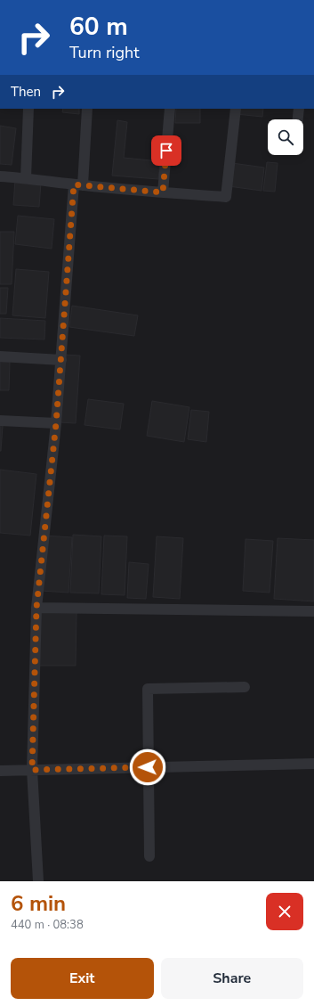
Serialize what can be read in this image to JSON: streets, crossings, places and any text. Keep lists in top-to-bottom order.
{
  "page": {
    "turn": ["60 m", "Turn right"],
    "then": "Then",
    "heading": ["6 min", "440 m · 08:38"],
    "buttons": ["Exit", "Share"]
  }
}
